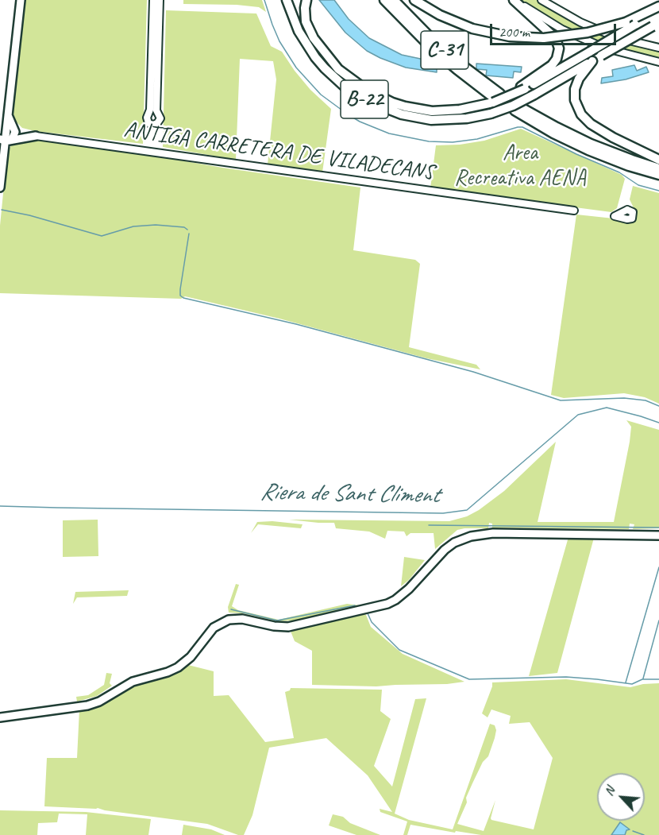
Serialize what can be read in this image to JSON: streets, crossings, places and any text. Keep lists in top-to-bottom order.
{
  "streets": {
    "highway": ["C-31", "B-22"],
    "street": ["ANTIGA CARRETERA DE VILADECANS"]
  },
  "water": ["Riera de Sant Climent"],
  "parks": ["Area Recreativa AENA"],
  "scale_bar": "200 m",
  "north": "top left"
}
